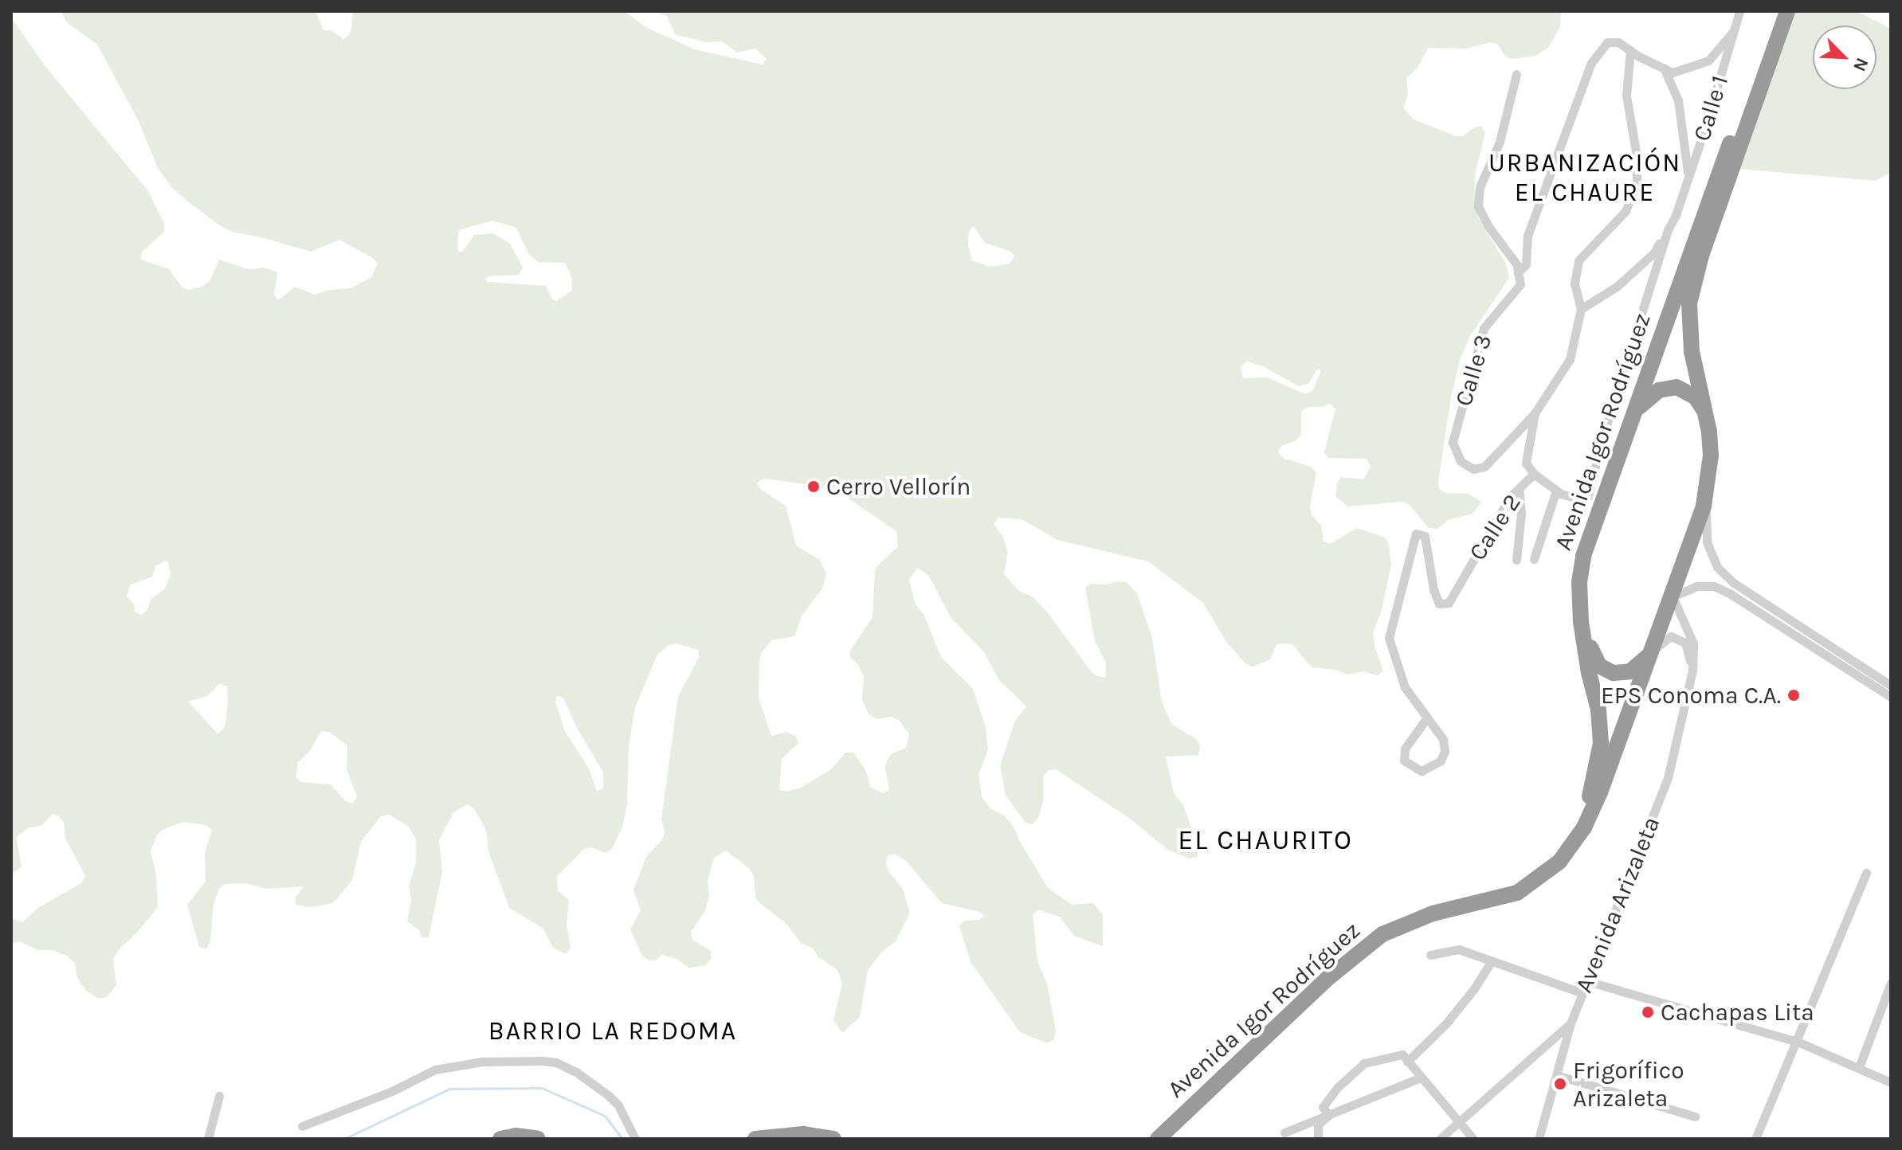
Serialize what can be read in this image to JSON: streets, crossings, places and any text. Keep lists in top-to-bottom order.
{
  "streets": {
    "highway": ["Avenida Igor Rodríguez"],
    "street": [
      "Calle 1",
      "Calle 3",
      "Calle 2",
      "Avenida Arizaleta"
    ]
  },
  "crossings": [
    ["Calle 3", "Calle 2"],
    ["Avenida Igor Rodríguez", "Avenida Arizaleta"]
  ],
  "districts": ["URBANIZACIÓN EL CHAURE", "EL CHAURITO", "BARRIO LA REDOMA"],
  "places": [
    "Cerro Vellorín",
    "EPS Conoma C.A.",
    "Cachapas Lita",
    "Frigorífico Arizaleta"
  ],
  "north": "bottom right"
}
